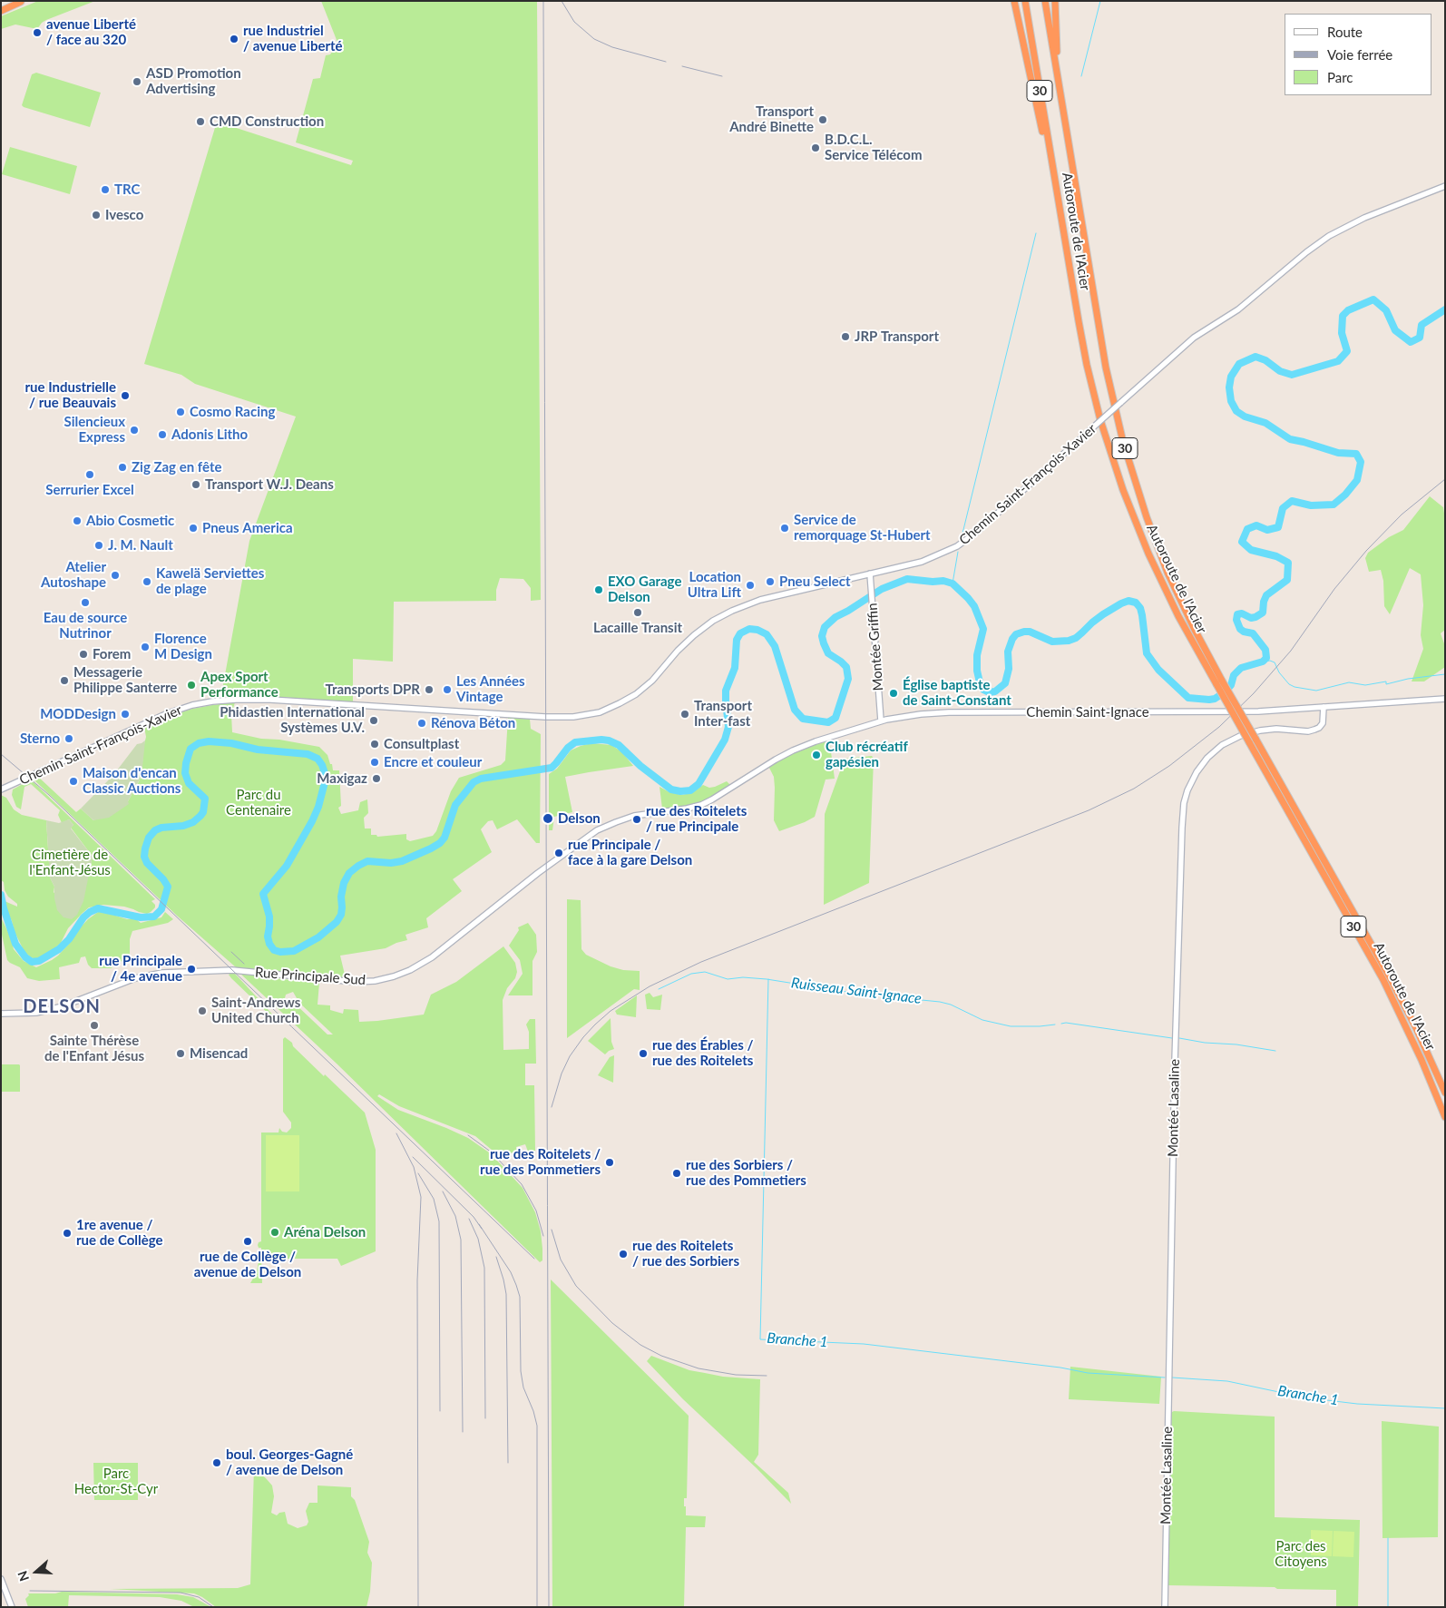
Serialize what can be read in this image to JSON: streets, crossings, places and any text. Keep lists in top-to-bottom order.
{
  "streets": {
    "highway": ["30", "Autoroute de l'Acier"],
    "street": [
      "Chemin Saint-François-Xavier",
      "Montée Griffin",
      "Chemin Saint-Ignace",
      "Rue Principale Sud",
      "Montée Lasaline"
    ]
  },
  "crossings": [
    ["Chemin Saint-François-Xavier", "Montée Griffin"],
    ["Montée Griffin", "Chemin Saint-Ignace"],
    ["Chemin Saint-Ignace", "Rue Principale Sud"],
    ["Chemin Saint-Ignace", "Montée Lasaline"]
  ],
  "districts": ["DELSON"],
  "water": ["Ruisseau Saint-Ignace", "Branche 1"],
  "parks": [
    "Parc du Centenaire",
    "Cimetière de l'Enfant-Jésus",
    "Parc Hector-St-Cyr",
    "Parc des Citoyens"
  ],
  "places": [
    "avenue Liberté / face au 320",
    "rue Industriel / avenue Liberté",
    "ASD Promotion Advertising",
    "Transport André Binette",
    "CMD Construction",
    "B.D.C.L. Service Télécom",
    "TRC",
    "Ivesco",
    "JRP Transport",
    "rue Industrielle / rue Beauvais",
    "Cosmo Racing",
    "Silencieux Express",
    "Adonis Litho",
    "Zig Zag en fête",
    "Serrurier Excel",
    "Transport W.J. Deans",
    "Abio Cosmetic",
    "Pneus America",
    "Service de remorquage St-Hubert",
    "J. M. Nault",
    "Atelier Autoshape",
    "Kawelä Serviettes de plage",
    "Pneu Select",
    "Location Ultra Lift",
    "EXO Garage Delson",
    "Eau de source Nutrinor",
    "Lacaille Transit",
    "Florence M Design",
    "Forem",
    "Messagerie Philippe Santerre",
    "Apex Sport Performance",
    "Transports DPR",
    "Les Années Vintage",
    "Église baptiste de Saint-Constant",
    "MODDesign",
    "Transport Inter-fast",
    "Phidastien International Systèmes U.V.",
    "Rénova Béton",
    "Sterno",
    "Consultplast",
    "Club récréatif gapésien",
    "Encre et couleur",
    "Maxigaz",
    "Maison d'encan Classic Auctions",
    "Delson",
    "rue des Roitelets / rue Principale",
    "rue Principale / face à la gare Delson",
    "rue Principale / 4e avenue",
    "Saint-Andrews United Church",
    "Sainte Thérèse de l'Enfant Jésus",
    "Misencad",
    "rue des Érables / rue des Roitelets",
    "rue des Roitelets / rue des Pommetiers",
    "rue des Sorbiers / rue des Pommetiers",
    "Aréna Delson",
    "1re avenue / rue de Collège",
    "rue de Collège / avenue de Delson",
    "rue des Roitelets / rue des Sorbiers",
    "boul. Georges-Gagné / avenue de Delson"
  ],
  "legend": ["Route", "Voie ferrée", "Parc"],
  "north": "left"
}
